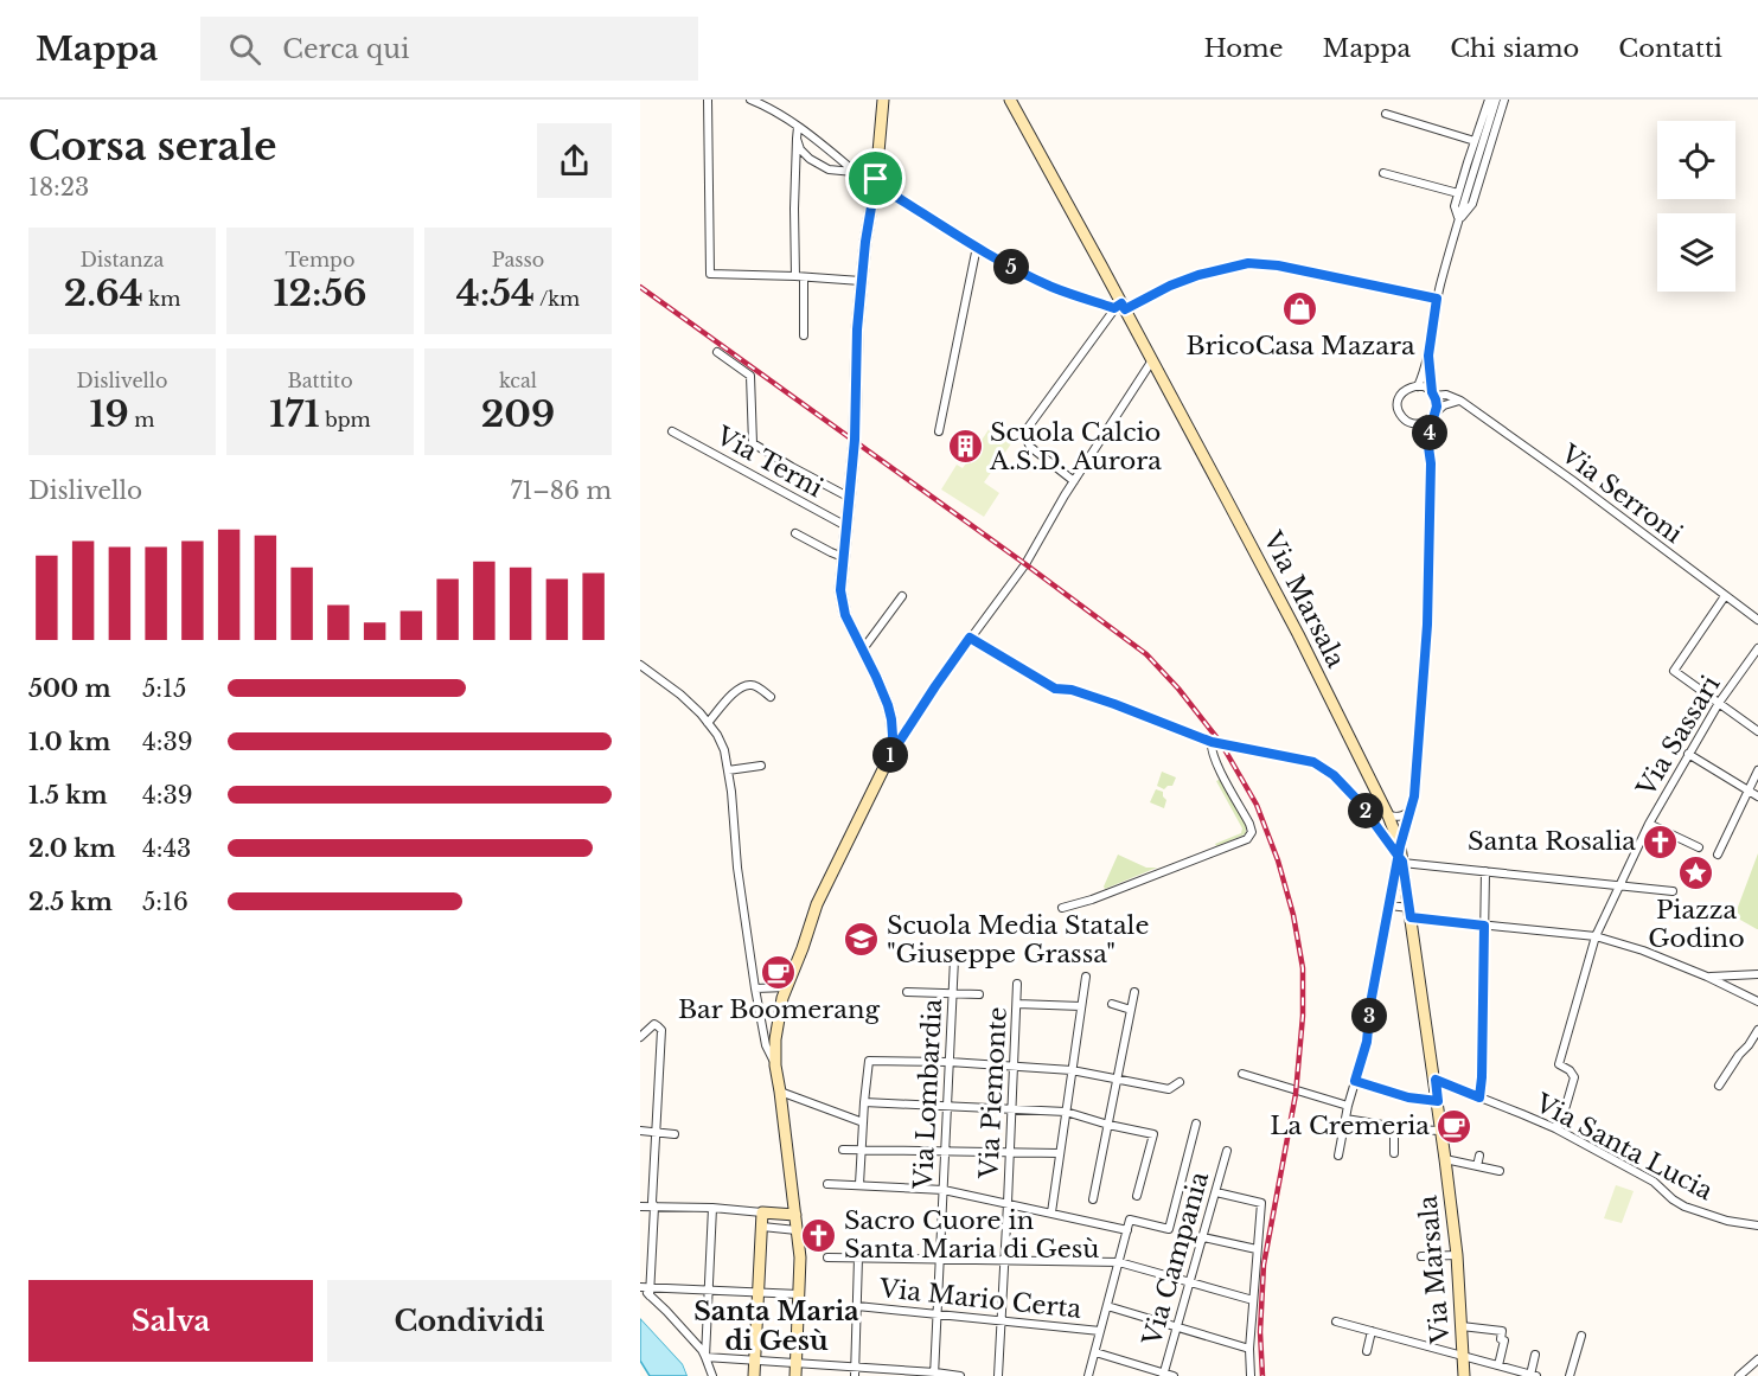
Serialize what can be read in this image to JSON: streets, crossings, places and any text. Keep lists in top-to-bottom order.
{
  "streets": {
    "street": [
      "Via Terni",
      "Via Serroni",
      "Via Marsala",
      "Via Sassari",
      "Via Piemonte",
      "Via Lombardia",
      "Via Santa Lucia",
      "Via Campania",
      "Via Mario Certa"
    ]
  },
  "crossings": [
    ["Via Marsala", "Via Santa Lucia"],
    ["Via Sassari", "Via Santa Lucia"],
    ["Via Piemonte", "Via Mario Certa"],
    ["Via Lombardia", "Via Mario Certa"]
  ],
  "districts": ["Santa Maria di Gesù"],
  "places": {
    "shop": ["BricoCasa Mazara"],
    "building": ["Scuola Calcio A.S.D. Aurora"],
    "church": ["Santa Rosalia", "Sacro Cuore in Santa Maria di Gesù"],
    "place": ["Piazza Godino"],
    "school or university": ["Scuola Media Statale \"Giuseppe Grassa\""],
    "cafe": ["Bar Boomerang", "La Cremeria"]
  },
  "page": {
    "header": "Mappa",
    "search": "Cerca qui",
    "nav": [
      "Home",
      "Mappa",
      "Chi siamo",
      "Contatti"
    ],
    "heading": ["Corsa serale", "18:23"],
    "stats": [
      ["Distanza", "2.64 km"],
      ["Tempo", "12:56"],
      ["Passo", "4:54 /km"],
      ["Dislivello", "19 m"],
      ["Battito", "171 bpm"],
      ["kcal", "209"]
    ],
    "pins": [
      "5",
      "4",
      "1",
      "2",
      "3"
    ],
    "chart": ["Dislivello", "71–86 m"],
    "list": [
      {
        "name": "500 m",
        "note": "5:15"
      },
      {
        "name": "1.0 km",
        "note": "4:39"
      },
      {
        "name": "1.5 km",
        "note": "4:39"
      },
      {
        "name": "2.0 km",
        "note": "4:43"
      },
      {
        "name": "2.5 km",
        "note": "5:16"
      }
    ],
    "buttons": ["Salva", "Condividi"]
  }
}
